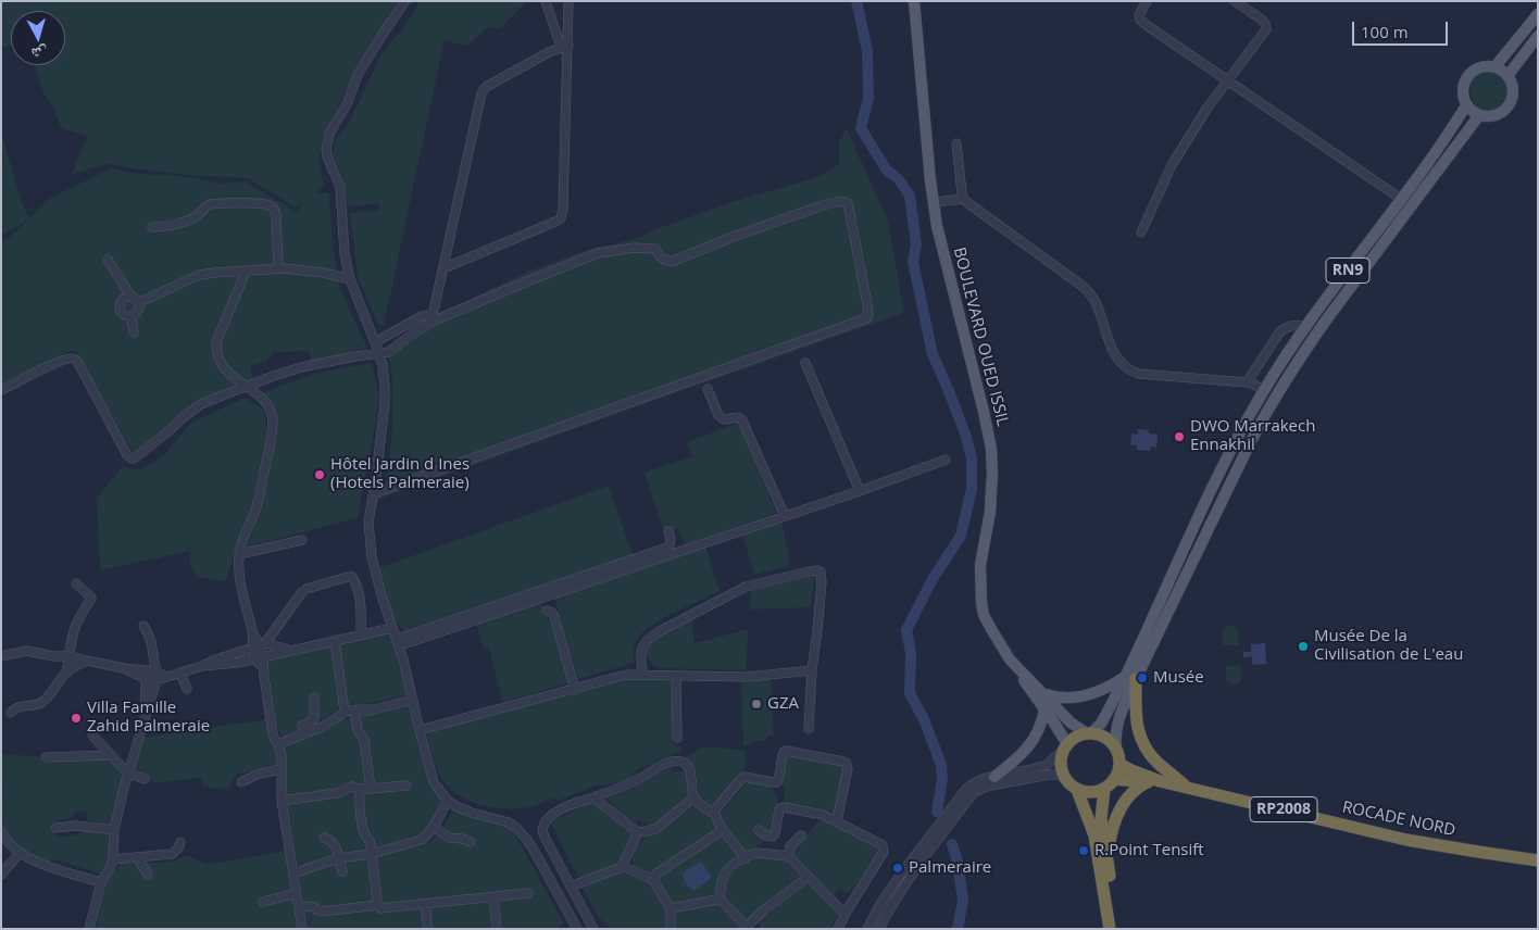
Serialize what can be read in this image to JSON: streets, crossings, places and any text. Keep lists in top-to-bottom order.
{
  "streets": {
    "highway": ["RN9", "RP2008", "ROCADE NORD"],
    "main road": ["BOULEVARD OUED ISSIL"]
  },
  "crossings": [
    ["RN9", "BOULEVARD OUED ISSIL"],
    ["RN9", "RP2008"],
    ["BOULEVARD OUED ISSIL", "RP2008"],
    ["RP2008", "ROCADE NORD"]
  ],
  "places": [
    "DWO Marrakech Ennakhil",
    "Hôtel Jardin d Ines (Hotels Palmeraie)",
    "Musée De la Civilisation de L'eau",
    "Musée",
    "GZA",
    "Villa Famille Zahid Palmeraie",
    "R.Point Tensift",
    "Palmeraire"
  ],
  "scale_bar": "100 m",
  "north": "bottom"
}
